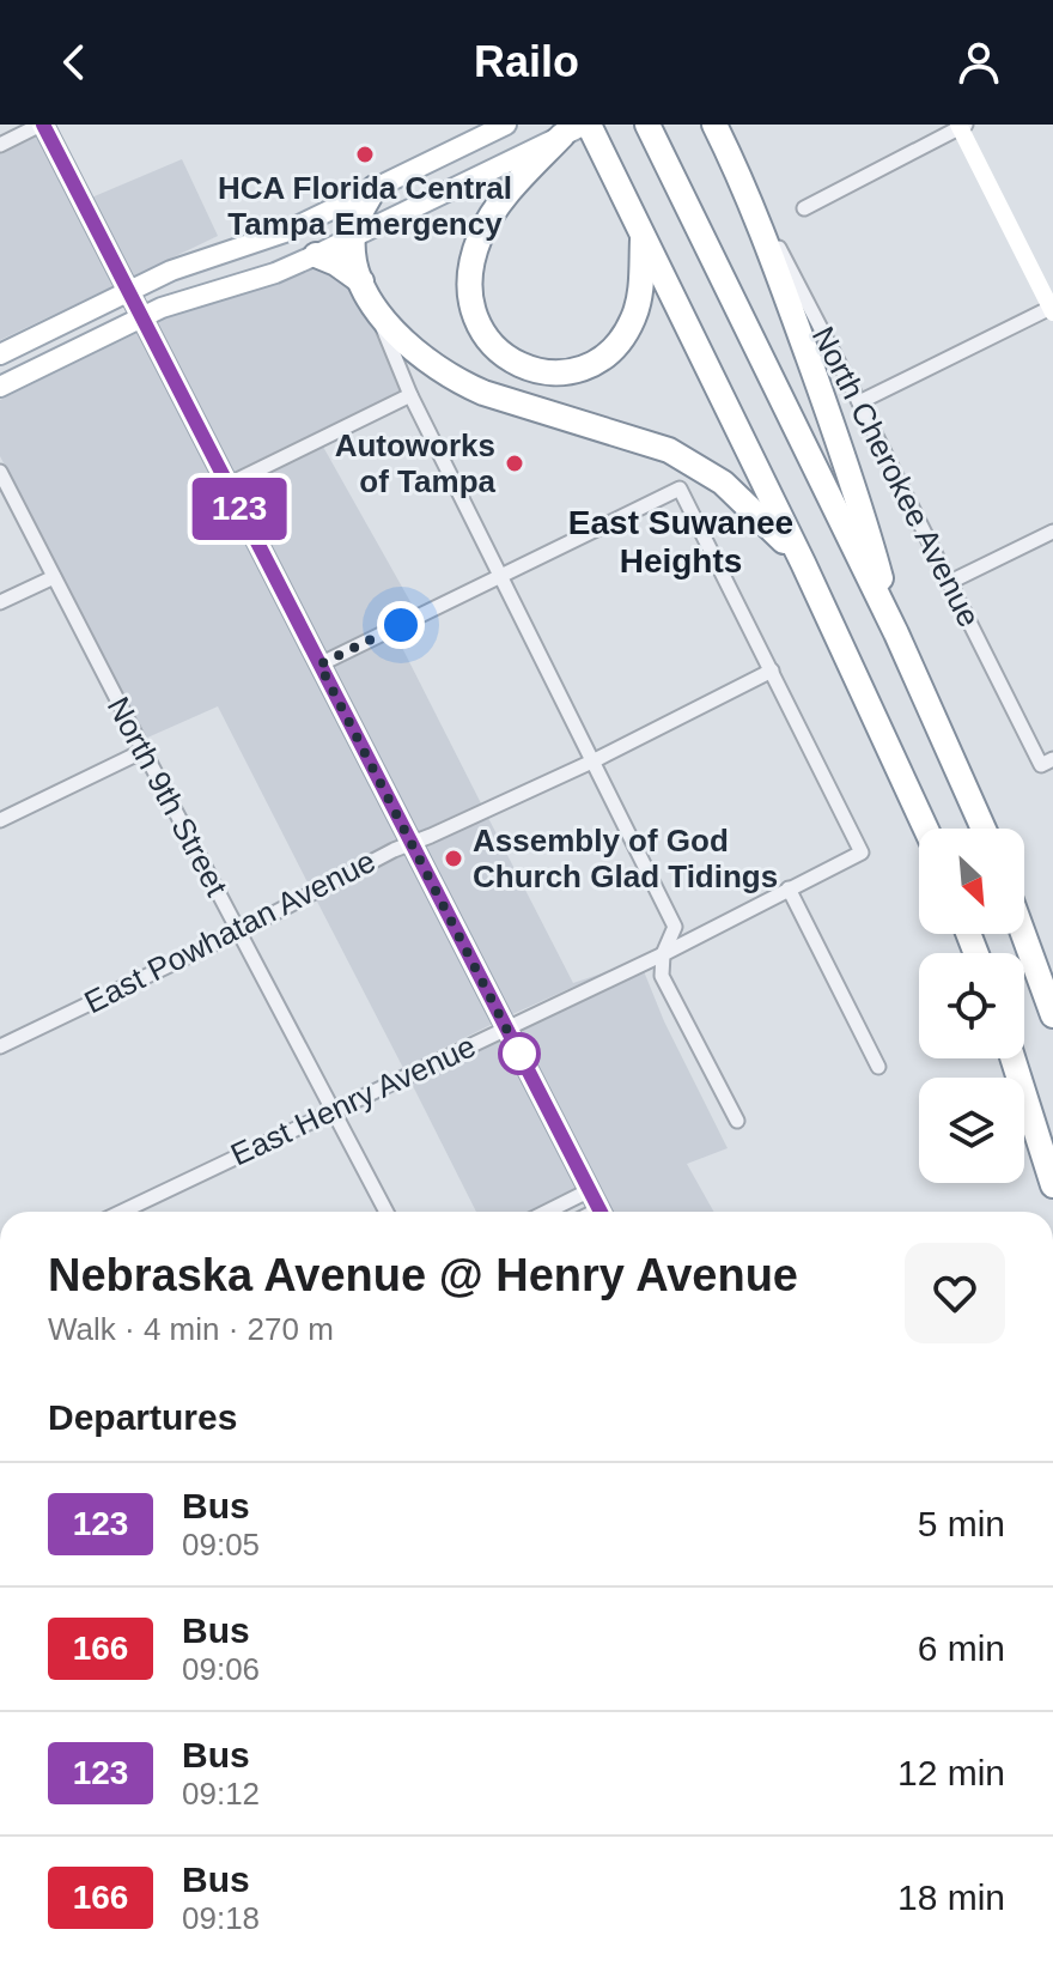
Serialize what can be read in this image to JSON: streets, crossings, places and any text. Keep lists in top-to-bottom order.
{
  "streets": {
    "street": [
      "North Cherokee Avenue",
      "North 9th Street",
      "East Powhatan Avenue",
      "East Henry Avenue"
    ]
  },
  "crossings": [
    ["North 9th Street", "East Powhatan Avenue"],
    ["North 9th Street", "East Henry Avenue"],
    ["East Powhatan Avenue", "East Henry Avenue"]
  ],
  "districts": ["East Suwanee Heights"],
  "places": ["HCA Florida Central Tampa Emergency", "Autoworks of Tampa", "Assembly of God Church Glad Tidings"],
  "lines": ["bus line 123"],
  "north": "bottom right",
  "page": {
    "header": "Railo",
    "on_map": "123",
    "heading": [
      ["Nebraska Avenue @ Henry Avenue", "Walk · 4 min · 270 m"],
      "Departures"
    ],
    "list": [
      {
        "mark": "123",
        "name": "Bus",
        "note": "09:05",
        "value": "5 min"
      },
      {
        "mark": "166",
        "name": "Bus",
        "note": "09:06",
        "value": "6 min"
      },
      {
        "mark": "123",
        "name": "Bus",
        "note": "09:12",
        "value": "12 min"
      },
      {
        "mark": "166",
        "name": "Bus",
        "note": "09:18",
        "value": "18 min"
      }
    ]
  }
}
